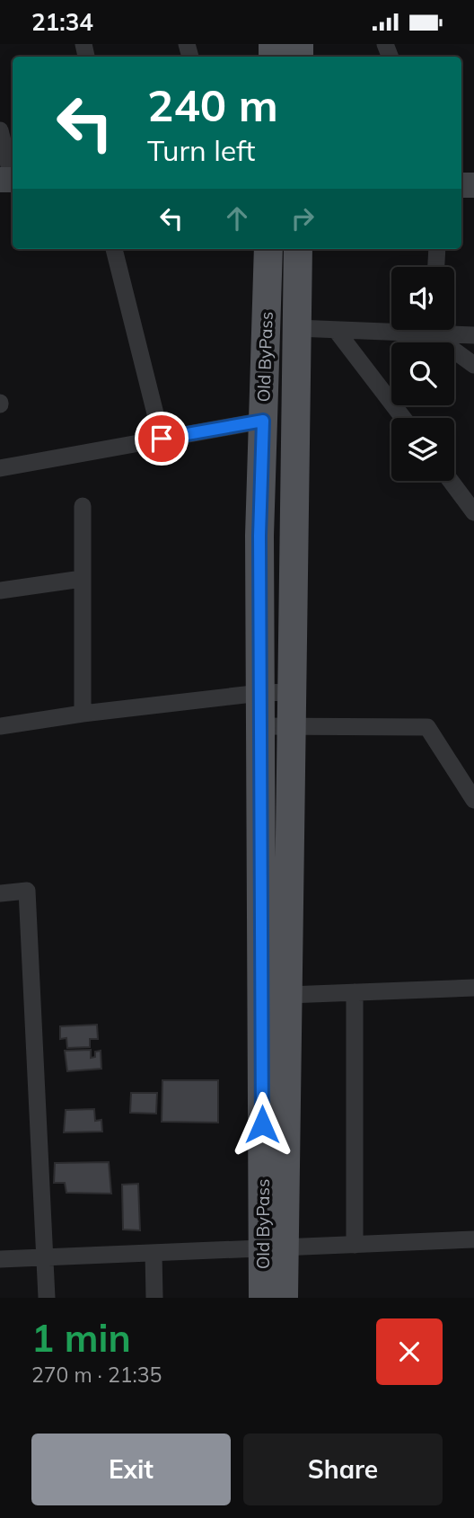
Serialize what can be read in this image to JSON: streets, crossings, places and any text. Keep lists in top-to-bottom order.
{
  "streets": {
    "main road": ["Old ByPass"]
  },
  "page": {
    "status": "21:34",
    "turn": ["240 m", "Turn left"],
    "heading": ["1 min", "270 m · 21:35"],
    "buttons": ["Exit", "Share"]
  }
}
